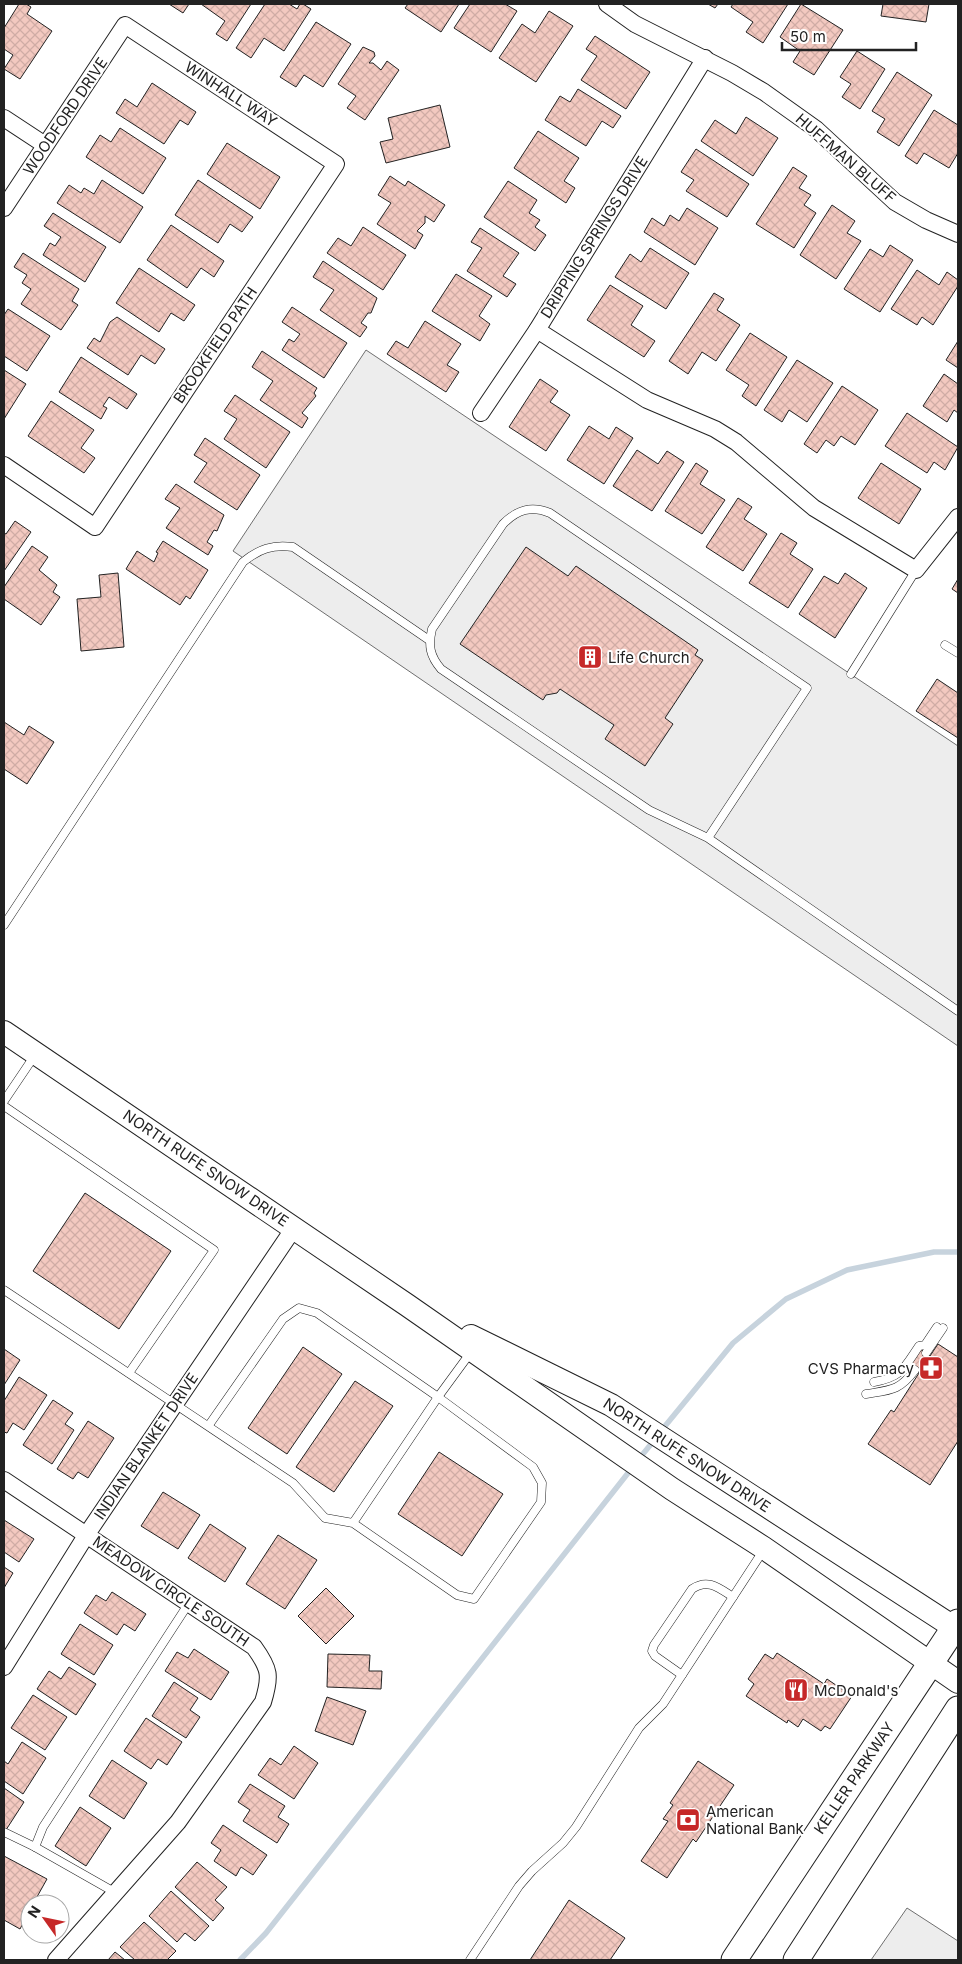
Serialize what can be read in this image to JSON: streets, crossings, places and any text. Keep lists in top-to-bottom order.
{
  "streets": {
    "main road": ["NORTH RUFE SNOW DRIVE", "KELLER PARKWAY"],
    "street": [
      "WINHALL WAY",
      "WOODFORD DRIVE",
      "HUFFMAN BLUFF",
      "DRIPPING SPRINGS DRIVE",
      "BROOKFIELD PATH",
      "INDIAN BLANKET DRIVE",
      "MEADOW CIRCLE SOUTH"
    ]
  },
  "crossings": [
    ["WINHALL WAY", "WOODFORD DRIVE"],
    ["WINHALL WAY", "BROOKFIELD PATH"],
    ["HUFFMAN BLUFF", "DRIPPING SPRINGS DRIVE"],
    ["NORTH RUFE SNOW DRIVE", "INDIAN BLANKET DRIVE"],
    ["NORTH RUFE SNOW DRIVE", "KELLER PARKWAY"],
    ["INDIAN BLANKET DRIVE", "MEADOW CIRCLE SOUTH"]
  ],
  "places": {
    "building": ["Life Church"],
    "pharmacy": ["CVS Pharmacy"],
    "restaurant": ["McDonald's"],
    "bank": ["American National Bank"]
  },
  "scale_bar": "50 m",
  "north": "top left"
}
